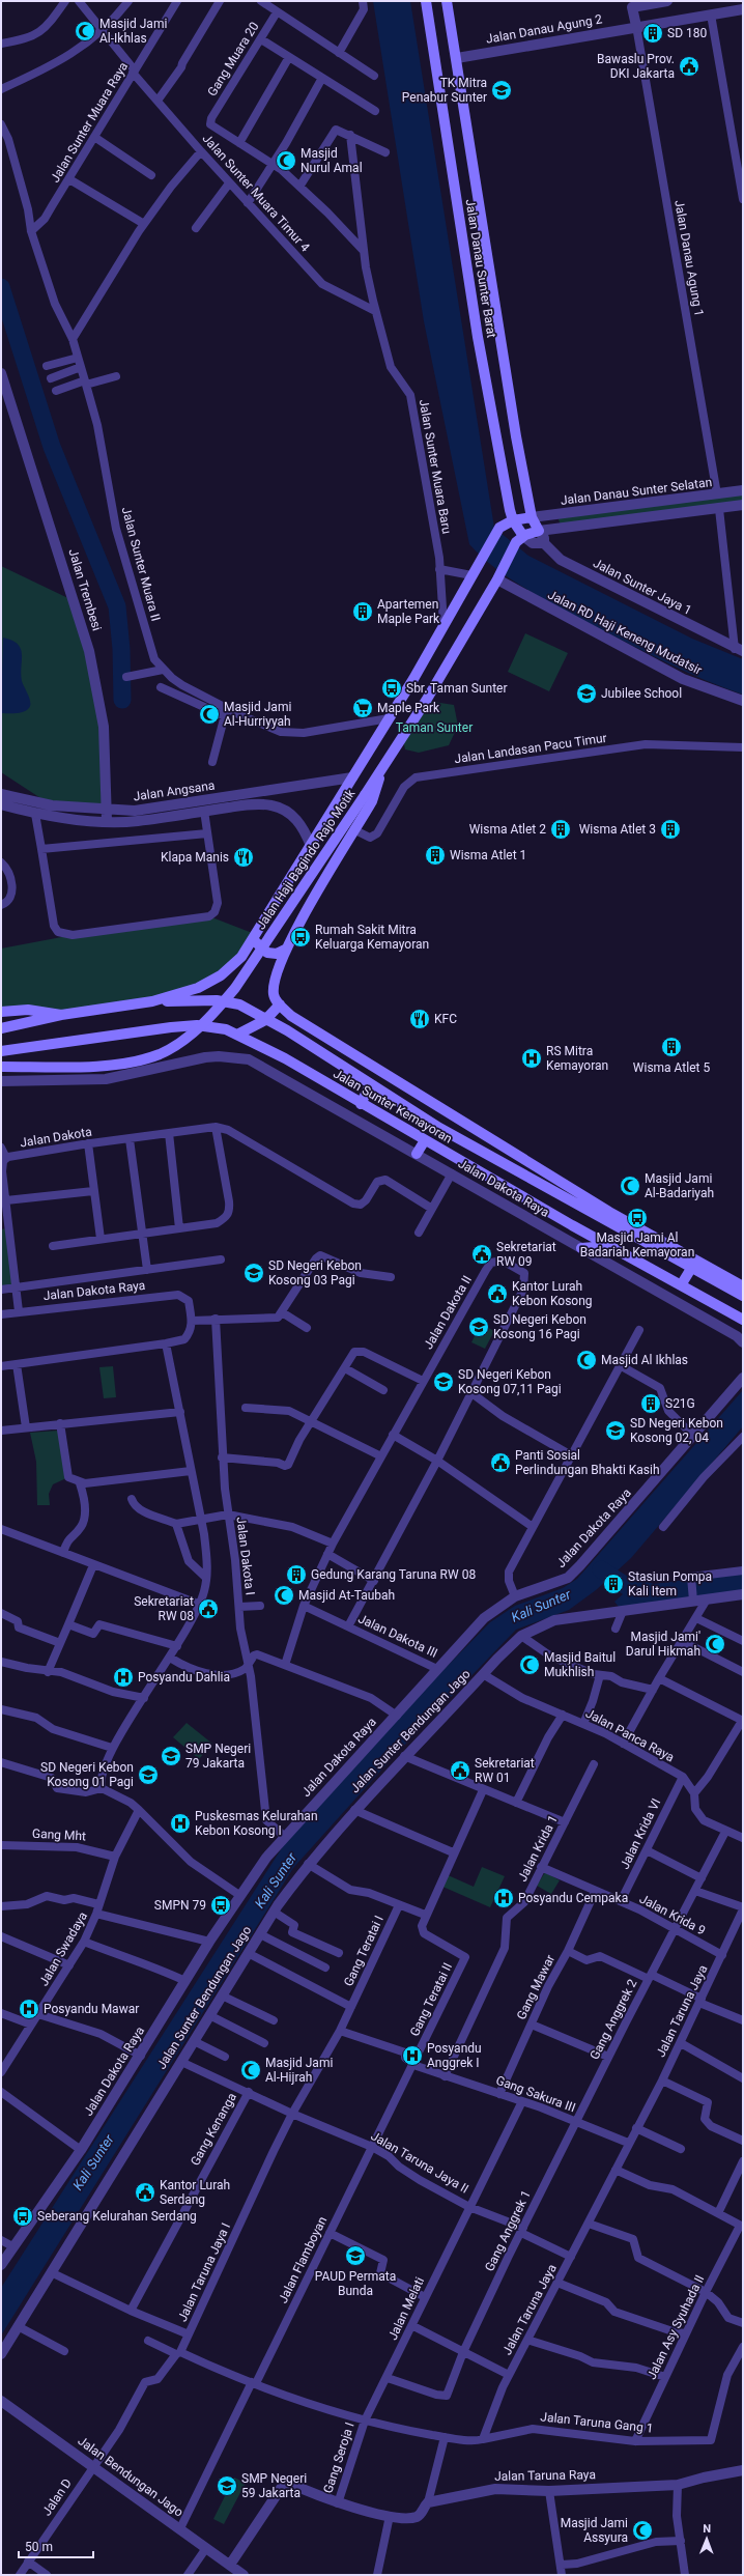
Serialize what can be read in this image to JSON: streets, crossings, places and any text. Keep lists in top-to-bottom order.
{
  "streets": {
    "main road": ["Jalan Danau Sunter Barat", "Jalan Haji Bagindo Rajo Motik", "Jalan Sunter Kemayoran"],
    "street": [
      "Jalan Danau Agung 2",
      "Gang Muara 20",
      "Jalan Sunter Muara Raya",
      "Jalan Sunter Muara Timur 4",
      "Jalan Danau Agung 1",
      "Jalan Sunter Muara Baru",
      "Jalan Danau Sunter Selatan",
      "Jalan Sunter Muara II",
      "Jalan Sunter Jaya 1",
      "Jalan Trembesi",
      "Jalan RD Haji Keneng Mudatsir",
      "Jalan Landasan Pacu Timur",
      "Jalan Angsana",
      "Jalan Dakota",
      "Jalan Dakota Raya",
      "Jalan Dakota II",
      "Jalan Dakota I",
      "Jalan Dakota III",
      "Jalan Sunter Bendungan Jago",
      "Jalan Panca Raya",
      "Jalan Krida VI",
      "Gang Mht",
      "Jalan Krida 1",
      "Jalan Krida 9",
      "Jalan Swadaya",
      "Gang Teratai I",
      "Gang Mawar",
      "Gang Teratai II",
      "Jalan Taruna Jaya",
      "Gang Anggrek 2",
      "Gang Sakura III",
      "Gang Kenanga",
      "Jalan Taruna Jaya II",
      "Gang Anggrek 1",
      "Jalan Flamboyan",
      "Jalan Taruna Jaya I",
      "Jalan Melati",
      "Jalan Asy Syuhada II",
      "Jalan Taruna Gang 1",
      "Gang Seroja I",
      "Jalan Taruna Raya",
      "Jalan Bendungan Jago",
      "Jalan D"
    ]
  },
  "crossings": [
    ["Jalan Danau Agung 2", "Jalan Danau Agung 1"],
    ["Jalan Danau Agung 2", "Jalan Danau Sunter Barat"],
    ["Jalan Sunter Muara Raya", "Jalan Sunter Muara Timur 4"],
    ["Jalan Sunter Muara Raya", "Jalan Sunter Muara II"],
    ["Jalan Sunter Muara Timur 4", "Jalan Sunter Muara Baru"],
    ["Jalan Danau Agung 1", "Jalan Danau Sunter Selatan"],
    ["Jalan Danau Sunter Barat", "Jalan Danau Sunter Selatan"],
    ["Jalan Danau Sunter Barat", "Jalan Sunter Jaya 1"],
    ["Jalan Danau Sunter Barat", "Jalan Haji Bagindo Rajo Motik"],
    ["Jalan Sunter Muara Baru", "Jalan Haji Bagindo Rajo Motik"],
    ["Jalan Danau Sunter Selatan", "Jalan Haji Bagindo Rajo Motik"],
    ["Jalan Sunter Muara II", "Jalan Haji Bagindo Rajo Motik"],
    ["Jalan Sunter Jaya 1", "Jalan Haji Bagindo Rajo Motik"],
    ["Jalan Trembesi", "Jalan Angsana"],
    ["Jalan RD Haji Keneng Mudatsir", "Jalan Haji Bagindo Rajo Motik"],
    ["Jalan Angsana", "Jalan Haji Bagindo Rajo Motik"],
    ["Jalan Haji Bagindo Rajo Motik", "Jalan Sunter Kemayoran"],
    ["Jalan Dakota", "Jalan Dakota Raya"],
    ["Jalan Dakota Raya", "Jalan Dakota I"],
    ["Jalan Dakota Raya", "Jalan Dakota III"],
    ["Jalan Dakota Raya", "Jalan Swadaya"],
    ["Jalan Dakota II", "Jalan Dakota III"],
    ["Jalan Sunter Bendungan Jago", "Jalan Panca Raya"],
    ["Jalan Sunter Bendungan Jago", "Jalan Taruna Jaya II"],
    ["Jalan Panca Raya", "Jalan Krida VI"],
    ["Jalan Panca Raya", "Gang Anggrek 2"],
    ["Jalan Krida VI", "Jalan Krida 9"],
    ["Jalan Krida 1", "Jalan Krida 9"],
    ["Jalan Krida 1", "Gang Sakura III"],
    ["Jalan Krida 9", "Gang Mawar"],
    ["Jalan Krida 9", "Jalan Taruna Jaya"],
    ["Jalan Krida 9", "Gang Anggrek 2"],
    ["Gang Mawar", "Gang Sakura III"],
    ["Gang Teratai II", "Gang Sakura III"],
    ["Gang Teratai II", "Jalan Taruna Jaya II"],
    ["Gang Teratai II", "Jalan Flamboyan"],
    ["Jalan Taruna Jaya", "Gang Sakura III"],
    ["Jalan Taruna Jaya", "Jalan Taruna Gang 1"],
    ["Gang Anggrek 2", "Gang Sakura III"],
    ["Gang Anggrek 2", "Gang Anggrek 1"],
    ["Gang Sakura III", "Jalan Taruna Jaya II"],
    ["Gang Sakura III", "Gang Anggrek 1"],
    ["Gang Sakura III", "Jalan Taruna Jaya I"],
    ["Gang Kenanga", "Jalan Taruna Jaya II"],
    ["Jalan Taruna Jaya II", "Jalan Flamboyan"],
    ["Jalan Taruna Jaya II", "Jalan Taruna Jaya I"],
    ["Jalan Taruna Jaya II", "Jalan Melati"],
    ["Gang Anggrek 1", "Jalan Melati"],
    ["Jalan Flamboyan", "Jalan Bendungan Jago"],
    ["Jalan Taruna Jaya I", "Jalan Bendungan Jago"],
    ["Jalan Taruna Jaya I", "Jalan D"],
    ["Jalan Melati", "Gang Seroja I"],
    ["Jalan Asy Syuhada II", "Jalan Taruna Gang 1"],
    ["Jalan Bendungan Jago", "Jalan D"]
  ],
  "water": ["Kali Sunter"],
  "parks": ["Taman Sunter"],
  "places": {
    "mosque": [
      "Masjid Jami Al-Ikhlas",
      "Masjid Nurul Amal",
      "Masjid Jami Al-Hurriyyah",
      "Masjid Jami Al-Badariyah",
      "Masjid Al Ikhlas",
      "Masjid At-Taubah",
      "Masjid Jami' Darul Hikmah",
      "Masjid Baitul Mukhlish",
      "Masjid Jami Al-Hijrah",
      "Masjid Jami Assyura"
    ],
    "building": [
      "SD 180",
      "Apartemen Maple Park",
      "Wisma Atlet 2",
      "Wisma Atlet 3",
      "Wisma Atlet 1",
      "Wisma Atlet 5",
      "S21G",
      "Gedung Karang Taruna RW 08",
      "Stasiun Pompa Kali Item"
    ],
    "public building": [
      "Bawaslu Prov. DKI Jakarta",
      "Sekretariat RW 09",
      "Kantor Lurah Kebon Kosong",
      "Panti Sosial Perlindungan Bhakti Kasih",
      "Sekretariat RW 08",
      "Sekretariat RW 01",
      "Kantor Lurah Serdang"
    ],
    "school or university": [
      "TK Mitra Penabur Sunter",
      "Jubilee School",
      "SD Negeri Kebon Kosong 03 Pagi",
      "SD Negeri Kebon Kosong 16 Pagi",
      "SD Negeri Kebon Kosong 07,11 Pagi",
      "SD Negeri Kebon Kosong 02, 04",
      "SMP Negeri 79 Jakarta",
      "SD Negeri Kebon Kosong 01 Pagi",
      "PAUD Permata Bunda",
      "SMP Negeri 59 Jakarta"
    ],
    "bus stop": [
      "Sbr. Taman Sunter",
      "Rumah Sakit Mitra Keluarga Kemayoran",
      "Masjid Jami Al Badariah Kemayoran",
      "SMPN 79",
      "Seberang Kelurahan Serdang"
    ],
    "supermarket": ["Maple Park"],
    "restaurant": ["Klapa Manis", "KFC"],
    "hospital": [
      "RS Mitra Kemayoran",
      "Posyandu Dahlia",
      "Puskesmas Kelurahan Kebon Kosong I",
      "Posyandu Cempaka",
      "Posyandu Mawar",
      "Posyandu Anggrek I"
    ]
  },
  "scale_bar": "50 m",
  "north": "top"
}
